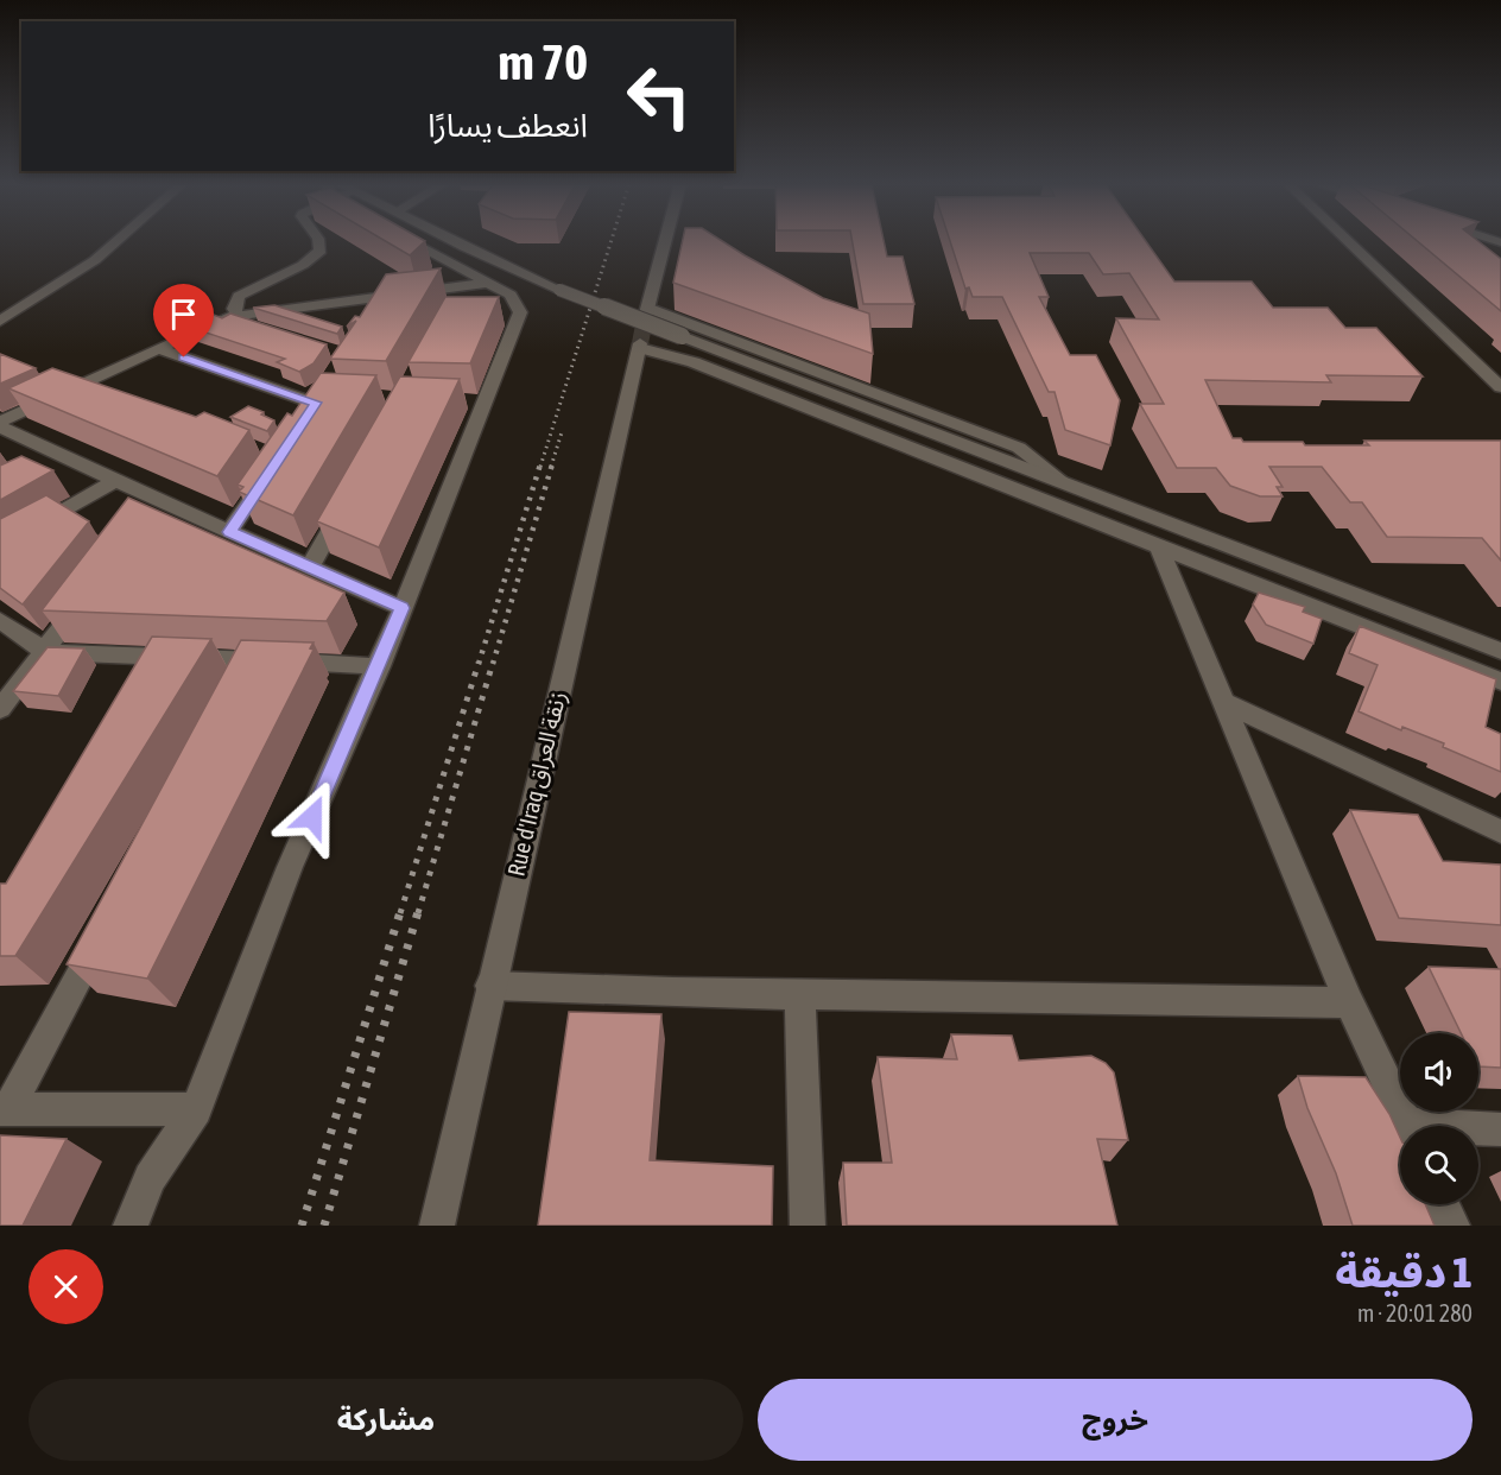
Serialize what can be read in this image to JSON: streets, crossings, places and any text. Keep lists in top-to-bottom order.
{
  "streets": {
    "street": ["Rue d'Iraq زنقة العراق"]
  },
  "page": {
    "turn": ["70 m", "انعطف يسارًا"],
    "heading": ["1 دقيقة", "280 m · 20:01"],
    "buttons": ["خروج", "مشاركة"]
  }
}
